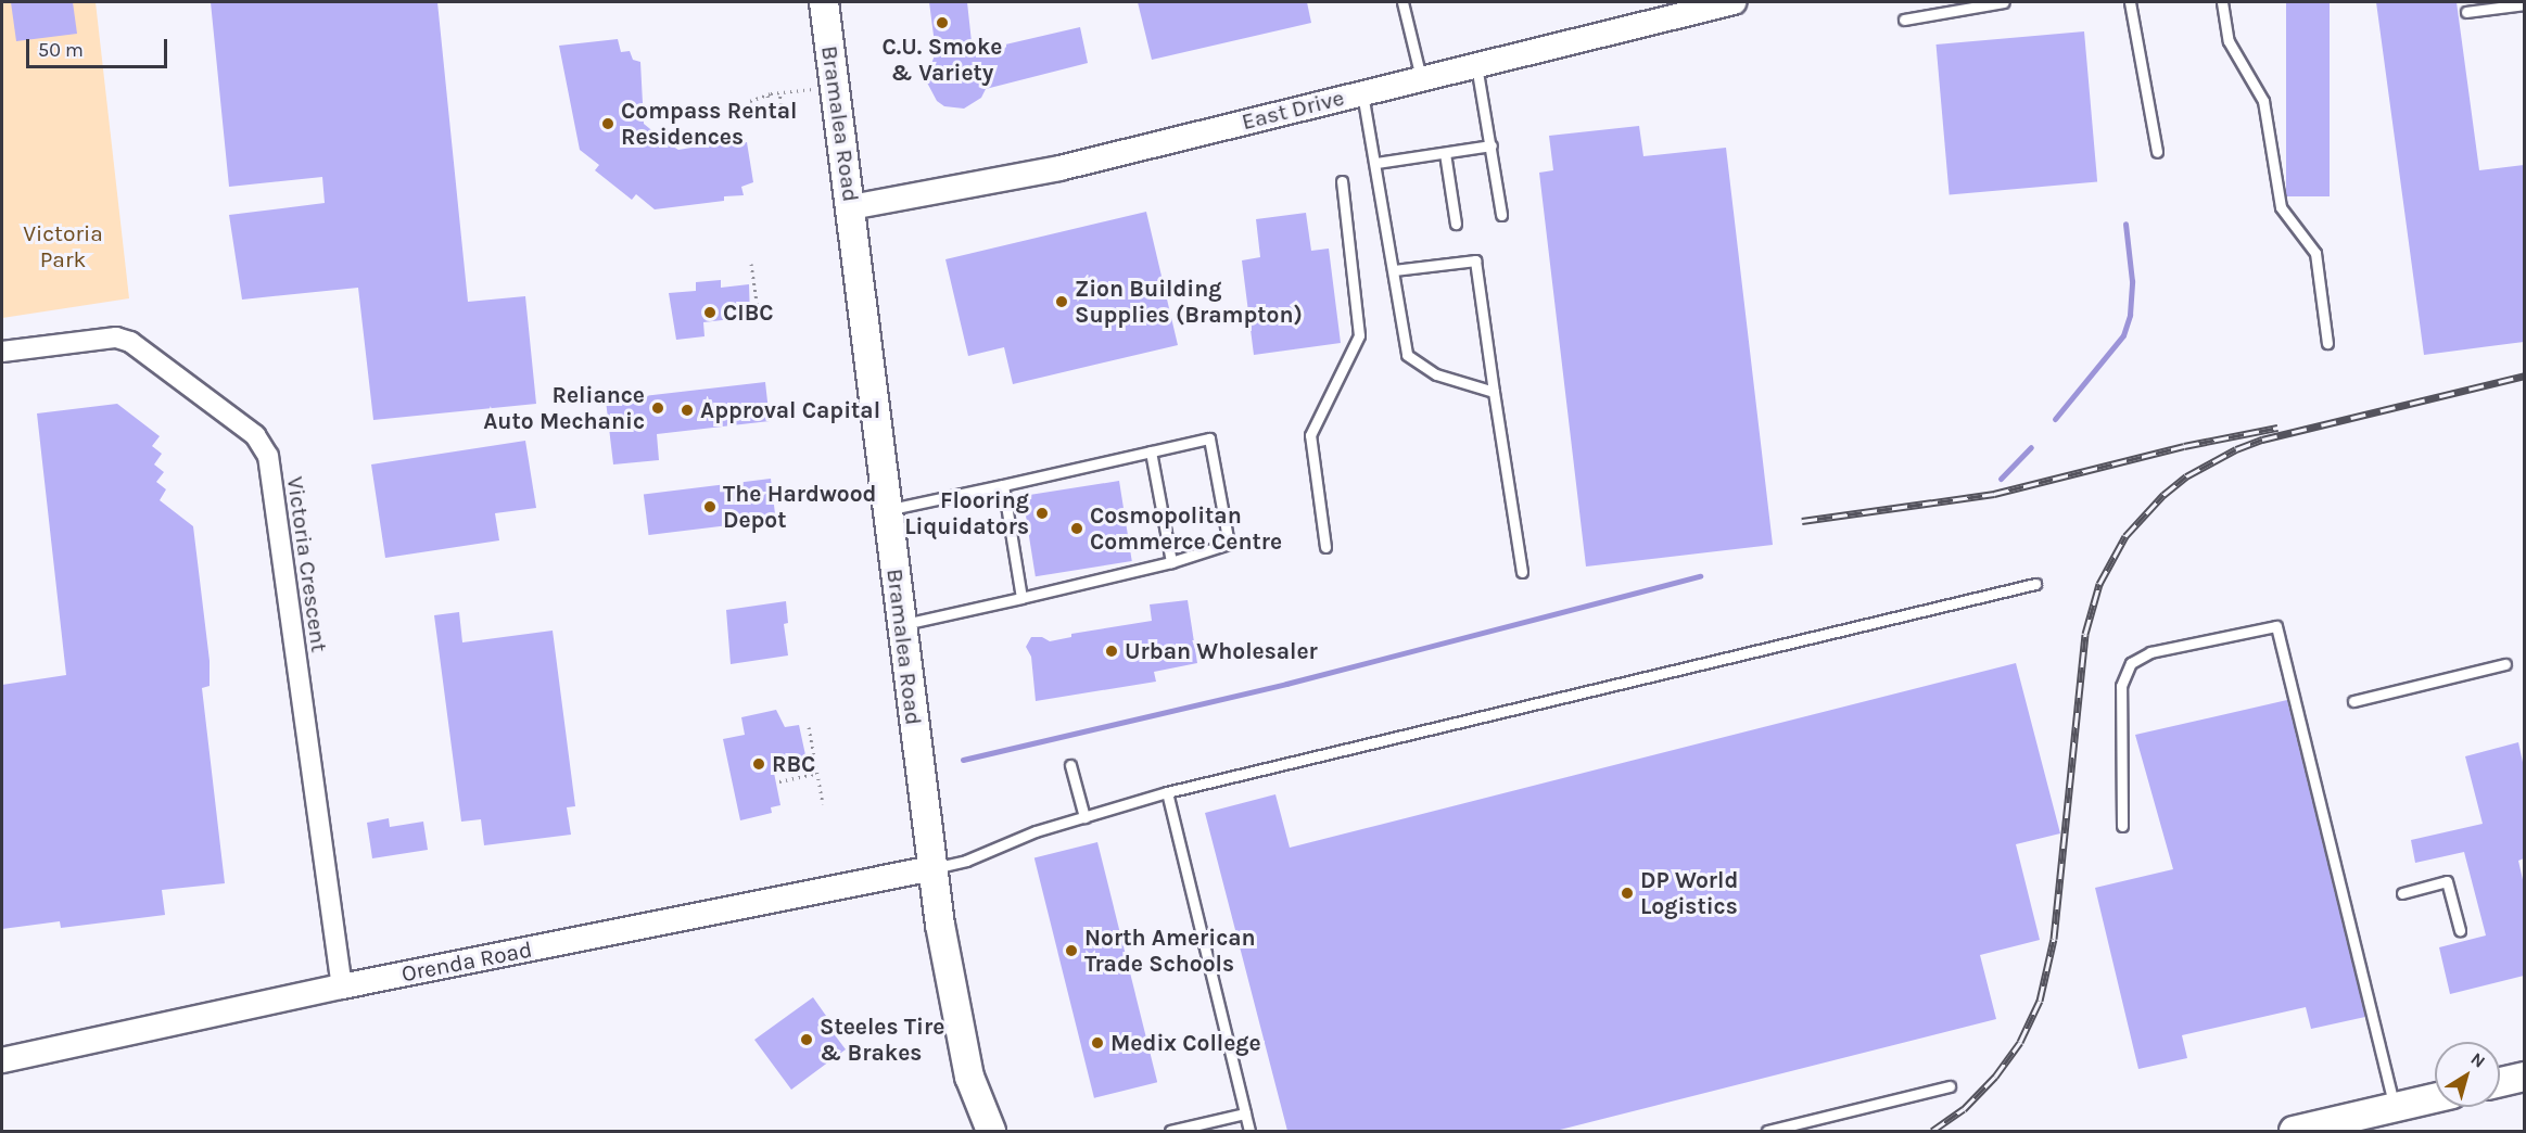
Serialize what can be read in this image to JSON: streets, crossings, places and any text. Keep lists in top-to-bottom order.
{
  "streets": {
    "main road": ["Bramalea Road"],
    "street": ["East Drive", "Victoria Crescent", "Orenda Road"]
  },
  "crossings": [
    ["East Drive", "Bramalea Road"],
    ["Bramalea Road", "Orenda Road"],
    ["Victoria Crescent", "Orenda Road"]
  ],
  "parks": ["Victoria Park"],
  "places": [
    "C.U. Smoke & Variety",
    "Compass Rental Residences",
    "Zion Building Supplies (Brampton)",
    "CIBC",
    "Reliance Auto Mechanic",
    "Approval Capital",
    "The Hardwood Depot",
    "Flooring Liquidators",
    "Cosmopolitan Commerce Centre",
    "Urban Wholesaler",
    "RBC",
    "DP World Logistics",
    "North American Trade Schools",
    "Steeles Tire & Brakes",
    "Medix College"
  ],
  "scale_bar": "50 m",
  "north": "top right"
}
